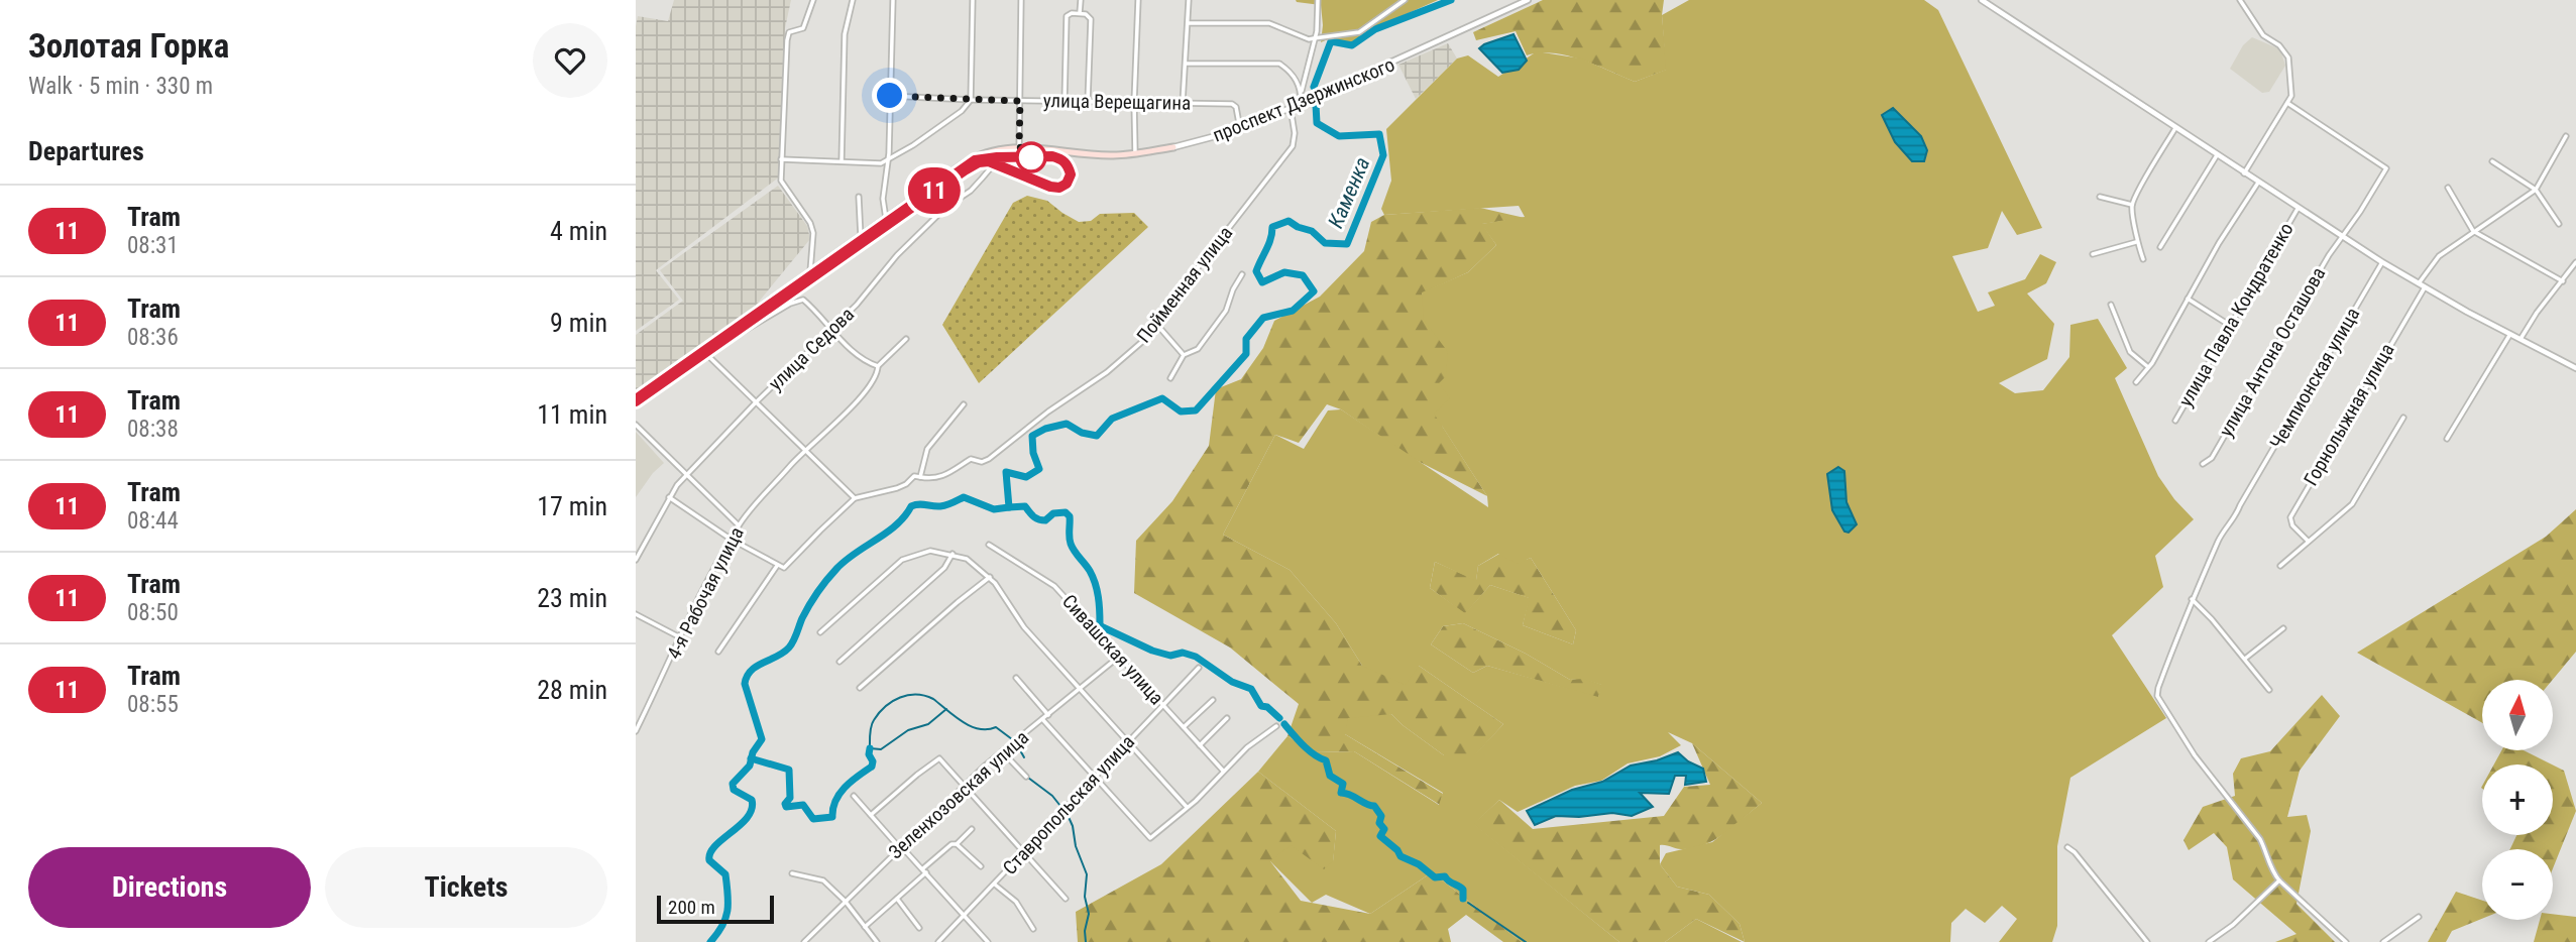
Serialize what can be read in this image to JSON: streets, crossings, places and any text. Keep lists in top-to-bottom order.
{
  "streets": {
    "main road": ["проспект Дзержинского"],
    "street": [
      "улица Верещагина",
      "Пойменная улица",
      "улица Павла Кондратенко",
      "улица Седова",
      "улица Антона Осташова",
      "Чемпионская улица",
      "Горнолыжная улица",
      "4-я Рабочая улица",
      "Сивашская улица",
      "Зеленхозовская улица",
      "Ставропольская улица"
    ]
  },
  "crossings": [
    ["проспект Дзержинского", "улица Верещагина"],
    ["проспект Дзержинского", "Пойменная улица"],
    ["проспект Дзержинского", "улица Седова"],
    ["Сивашская улица", "Зеленхозовская улица"],
    ["Сивашская улица", "Ставропольская улица"]
  ],
  "water": ["Каменка"],
  "lines": ["tram line 11"],
  "scale_bar": "200 m",
  "north": "top",
  "page": {
    "heading": [
      ["Золотая Горка", "Walk · 5 min · 330 m"],
      "Departures"
    ],
    "on_map": "11",
    "list": [
      {
        "mark": "11",
        "name": "Tram",
        "note": "08:31",
        "value": "4 min"
      },
      {
        "mark": "11",
        "name": "Tram",
        "note": "08:36",
        "value": "9 min"
      },
      {
        "mark": "11",
        "name": "Tram",
        "note": "08:38",
        "value": "11 min"
      },
      {
        "mark": "11",
        "name": "Tram",
        "note": "08:44",
        "value": "17 min"
      },
      {
        "mark": "11",
        "name": "Tram",
        "note": "08:50",
        "value": "23 min"
      },
      {
        "mark": "11",
        "name": "Tram",
        "note": "08:55",
        "value": "28 min"
      }
    ],
    "map_buttons": ["+", "−"],
    "buttons": ["Directions", "Tickets"],
    "scale": "200 m"
  }
}
